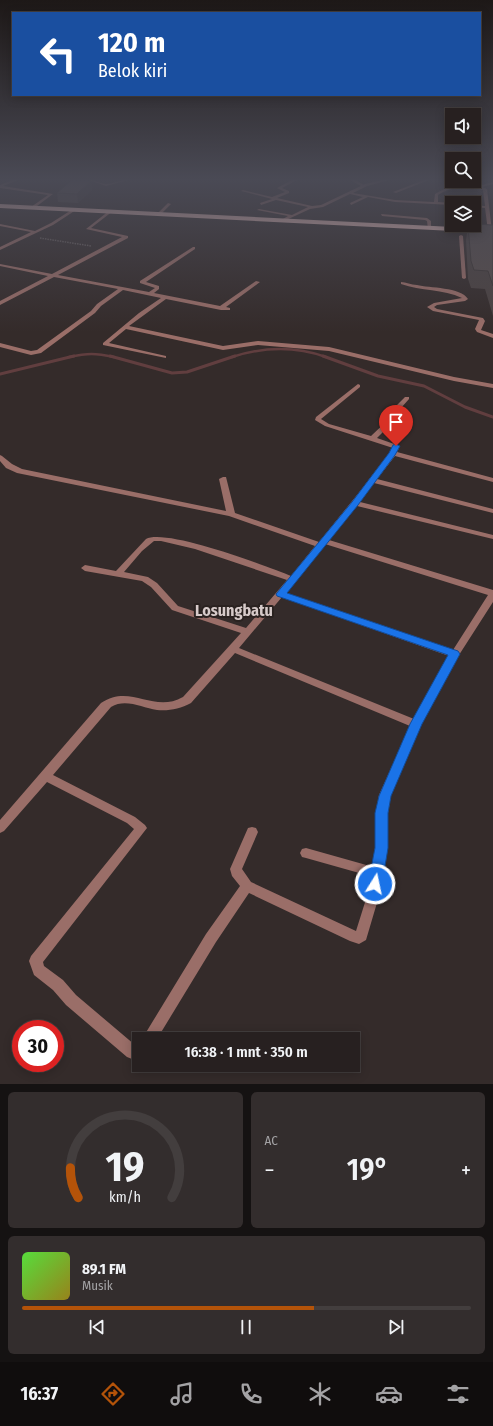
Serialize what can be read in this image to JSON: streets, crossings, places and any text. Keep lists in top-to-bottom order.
{
  "districts": ["Losungbatu"],
  "page": {
    "turn": ["120 m", "Belok kiri"],
    "limit": "30",
    "trip": "16:38 · 1 mnt · 350 m",
    "tile": "AC",
    "heat": ["−", "19°", "+"],
    "song": ["89.1 FM", "Musik"],
    "tabs": "16:37",
    "gauge": ["19", "km/h"]
  }
}
